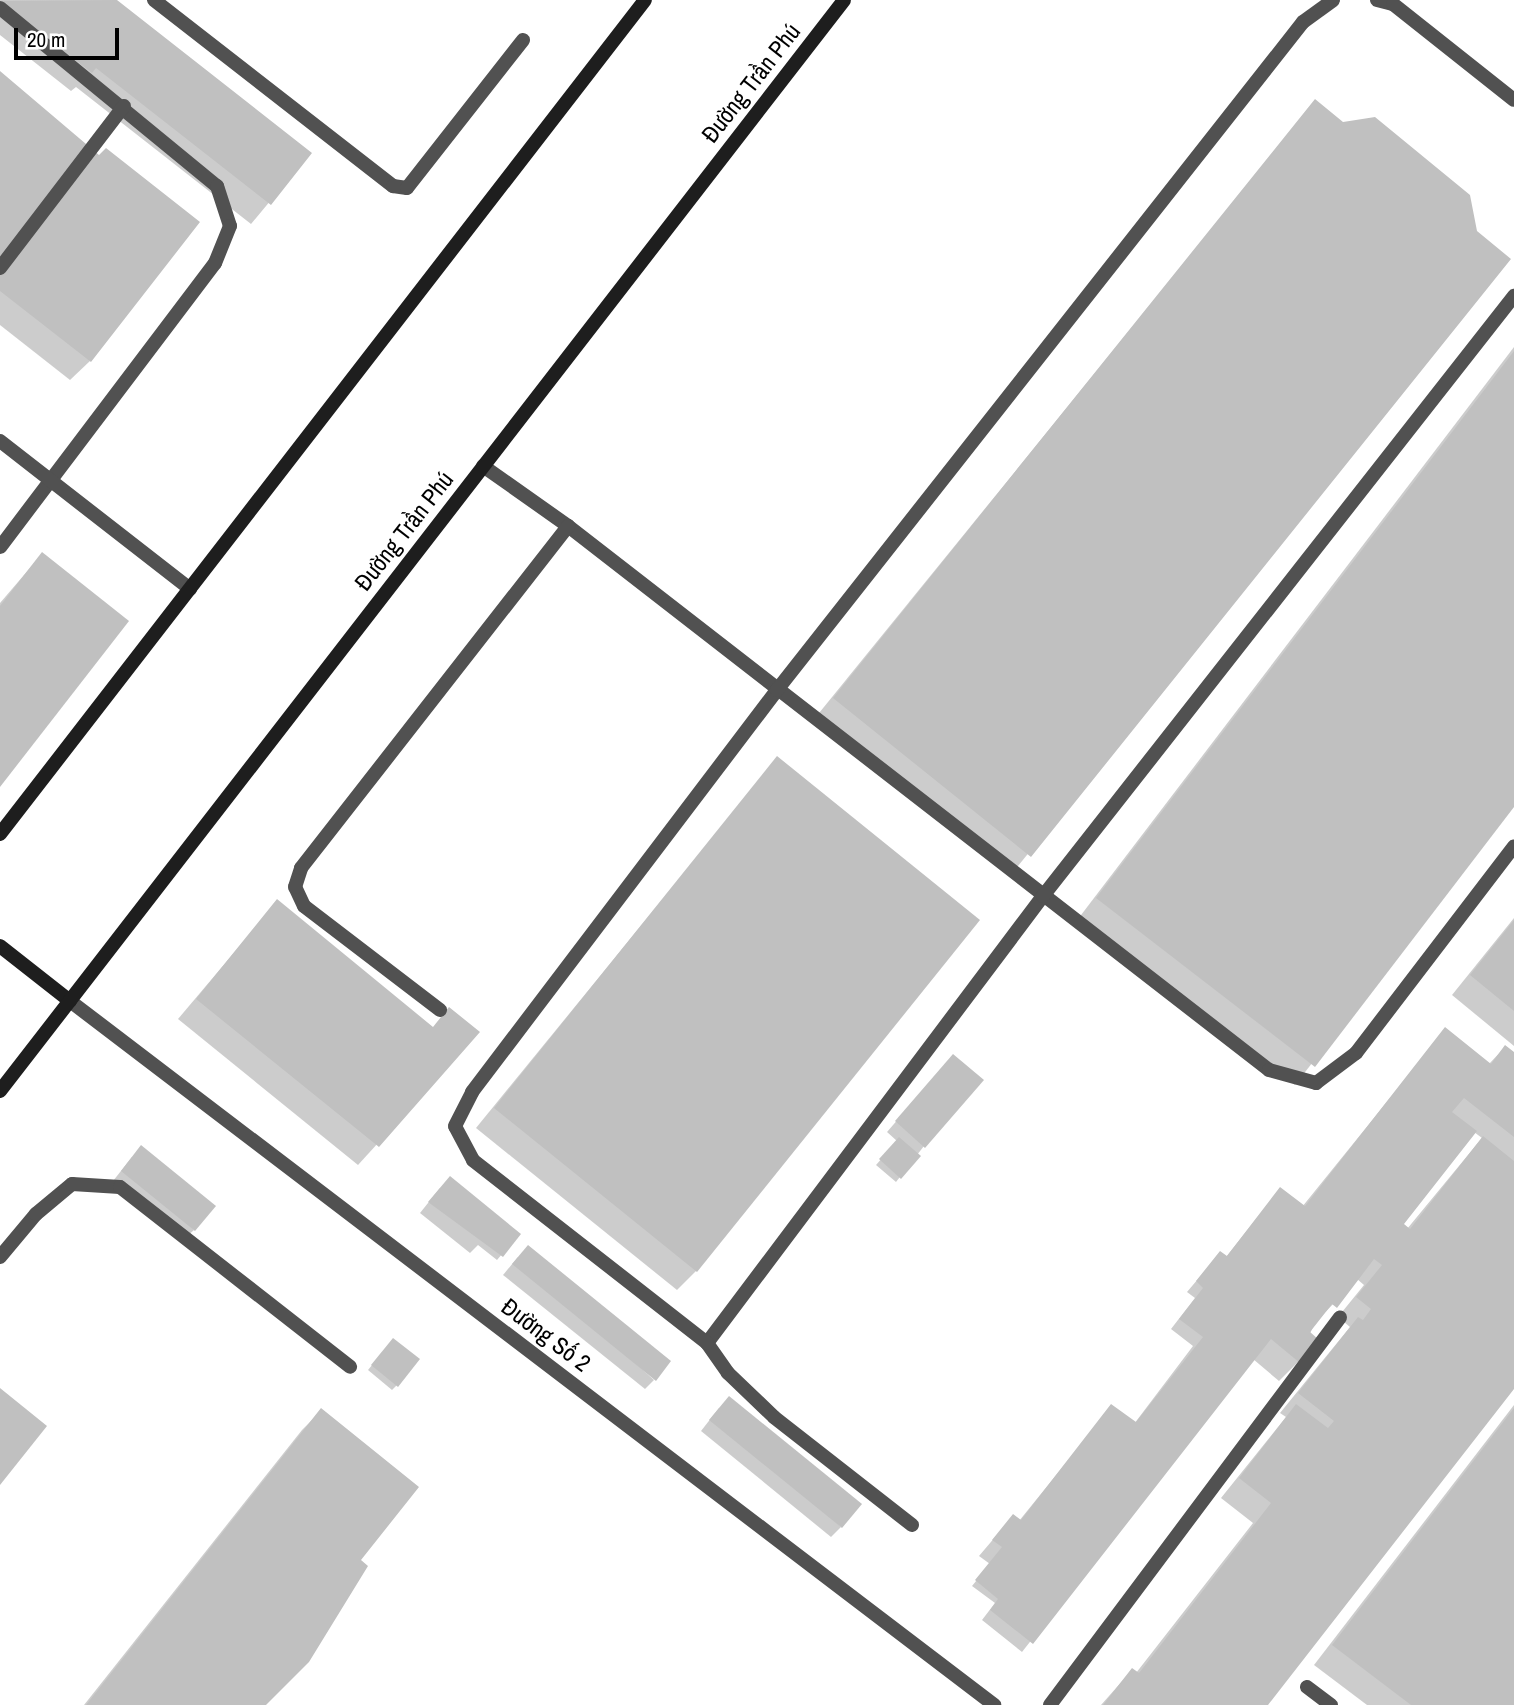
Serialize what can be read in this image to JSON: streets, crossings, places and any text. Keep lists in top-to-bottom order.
{
  "streets": {
    "main road": ["Đường Trần Phú"],
    "street": ["Đường Số 2"]
  },
  "crossings": [
    ["Đường Trần Phú", "Đường Số 2"]
  ],
  "scale_bar": "20 m"
}
